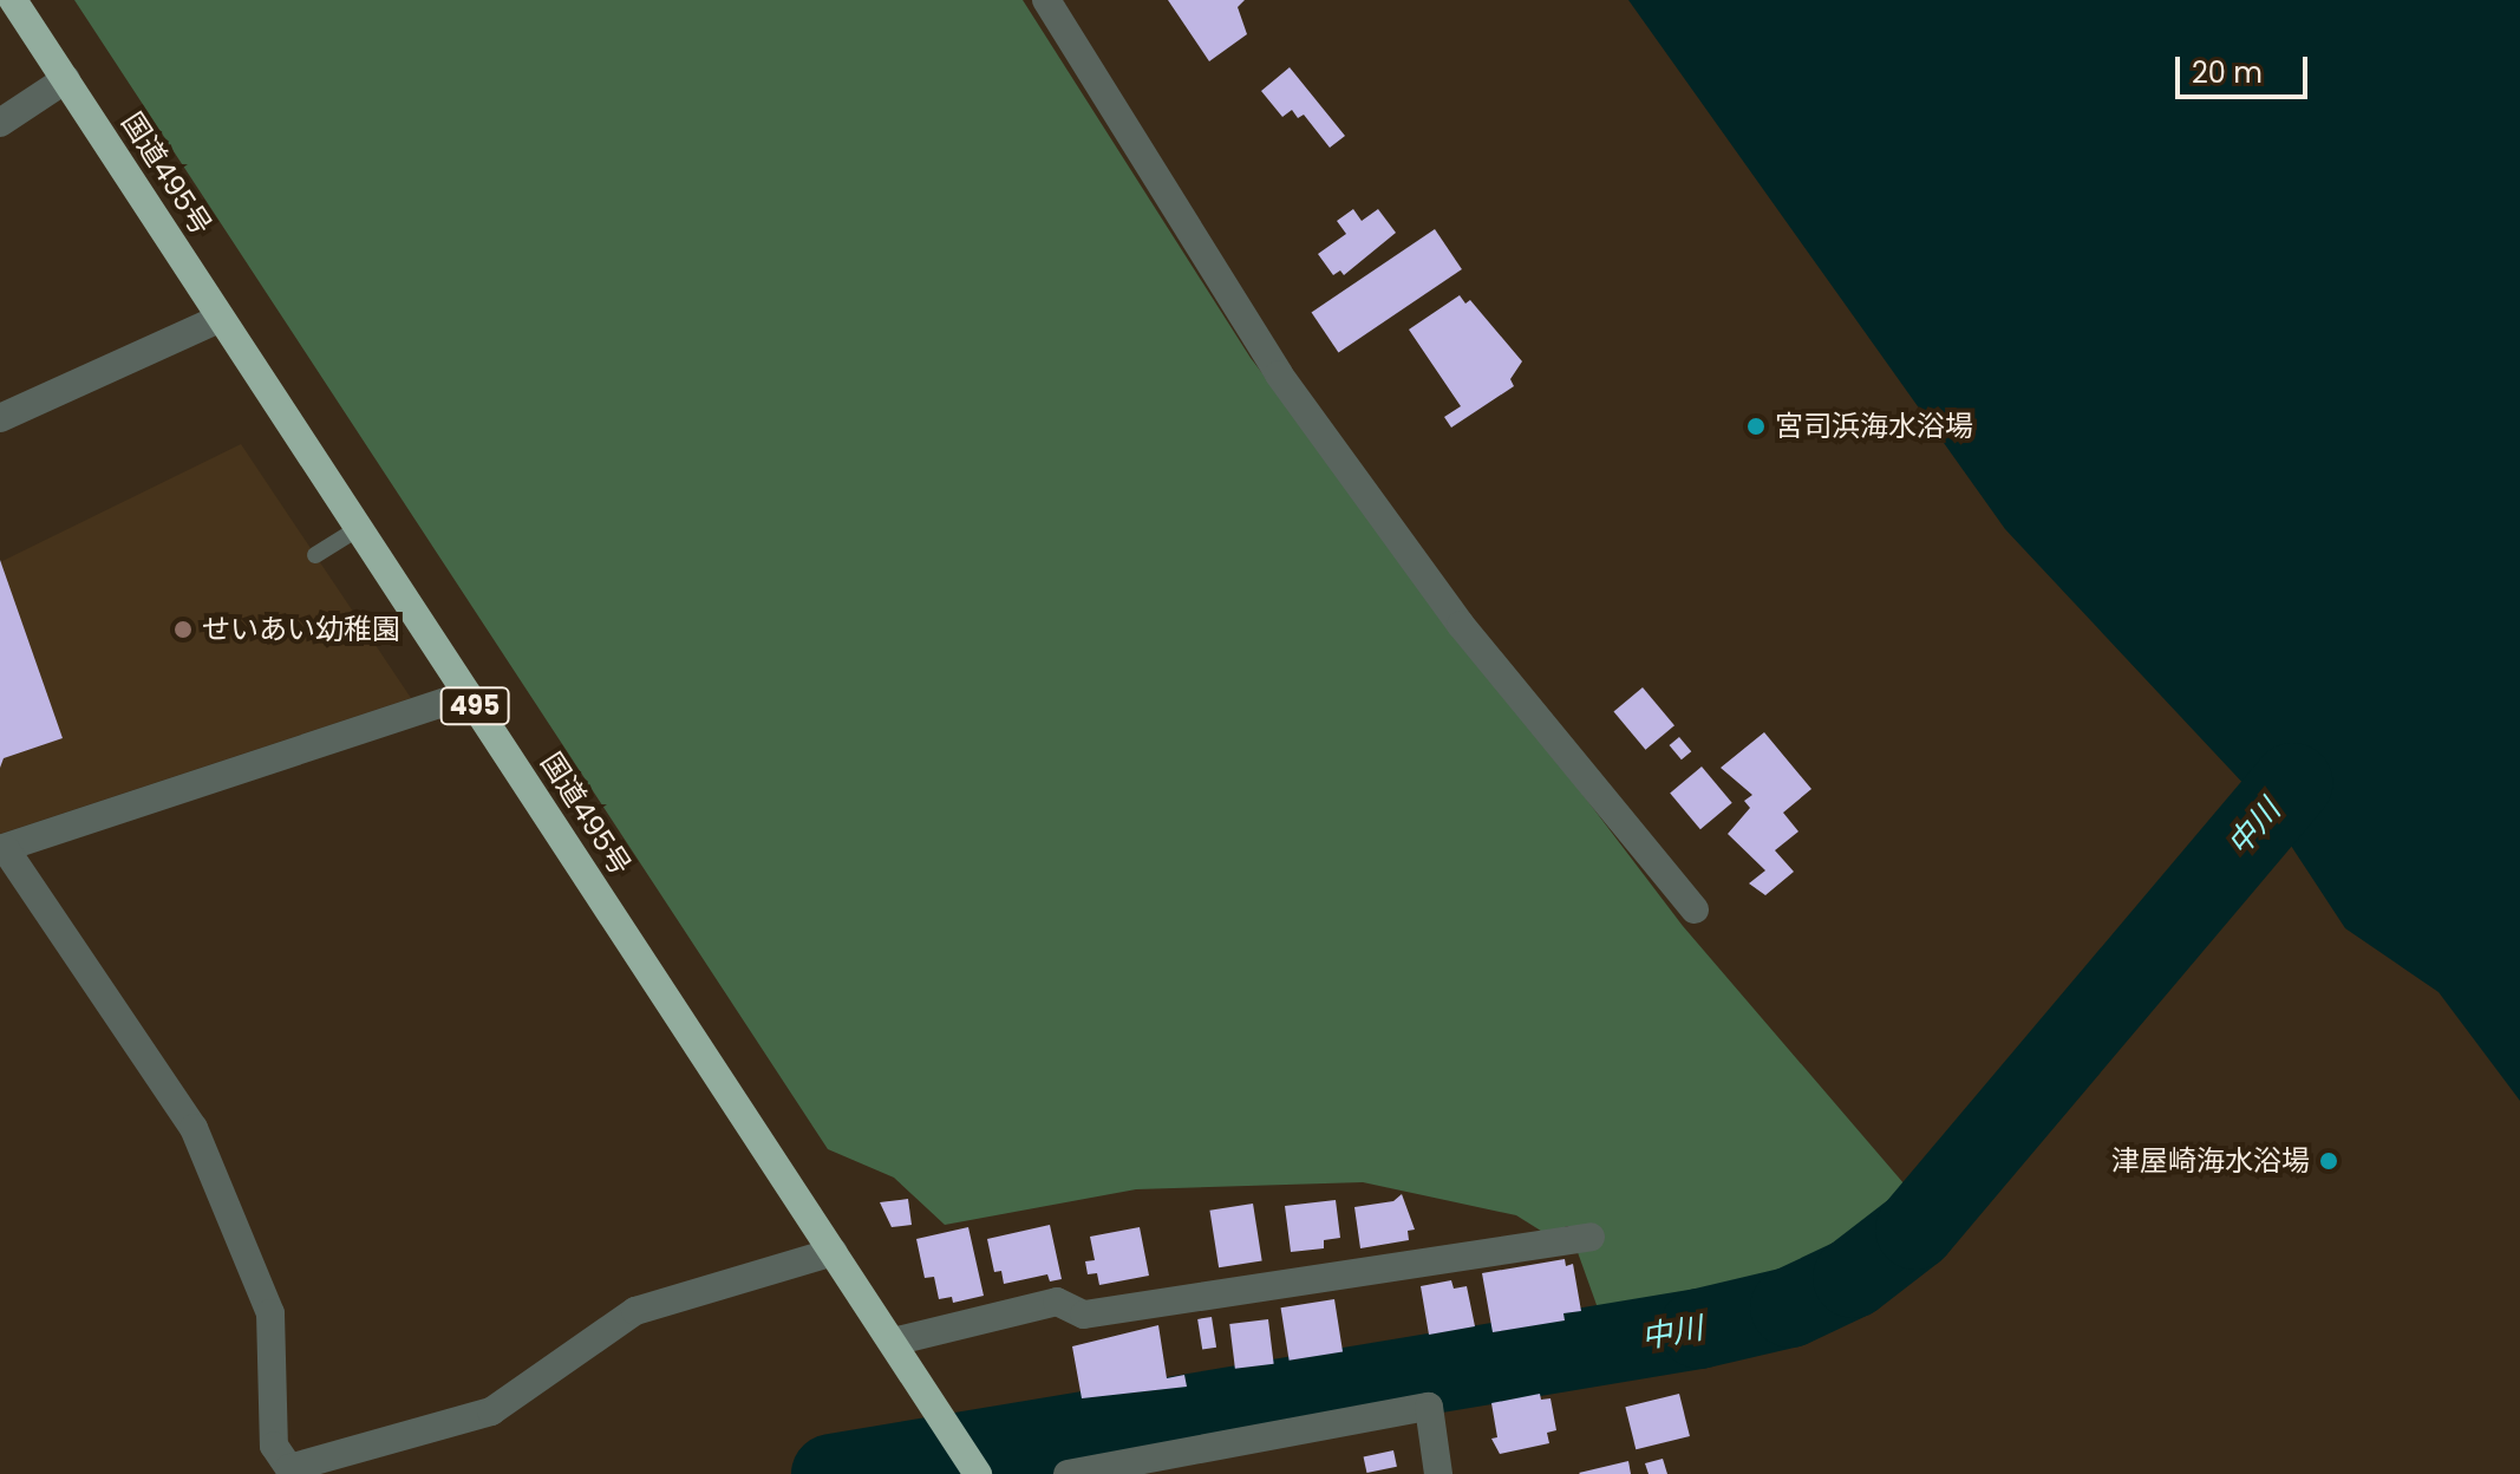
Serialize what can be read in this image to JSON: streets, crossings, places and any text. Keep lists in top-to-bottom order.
{
  "streets": {
    "highway": ["国道495号", "495"]
  },
  "water": ["中川"],
  "places": ["宮司浜海水浴場", "せいあい幼稚園", "津屋崎海水浴場"],
  "scale_bar": "20 m"
}
